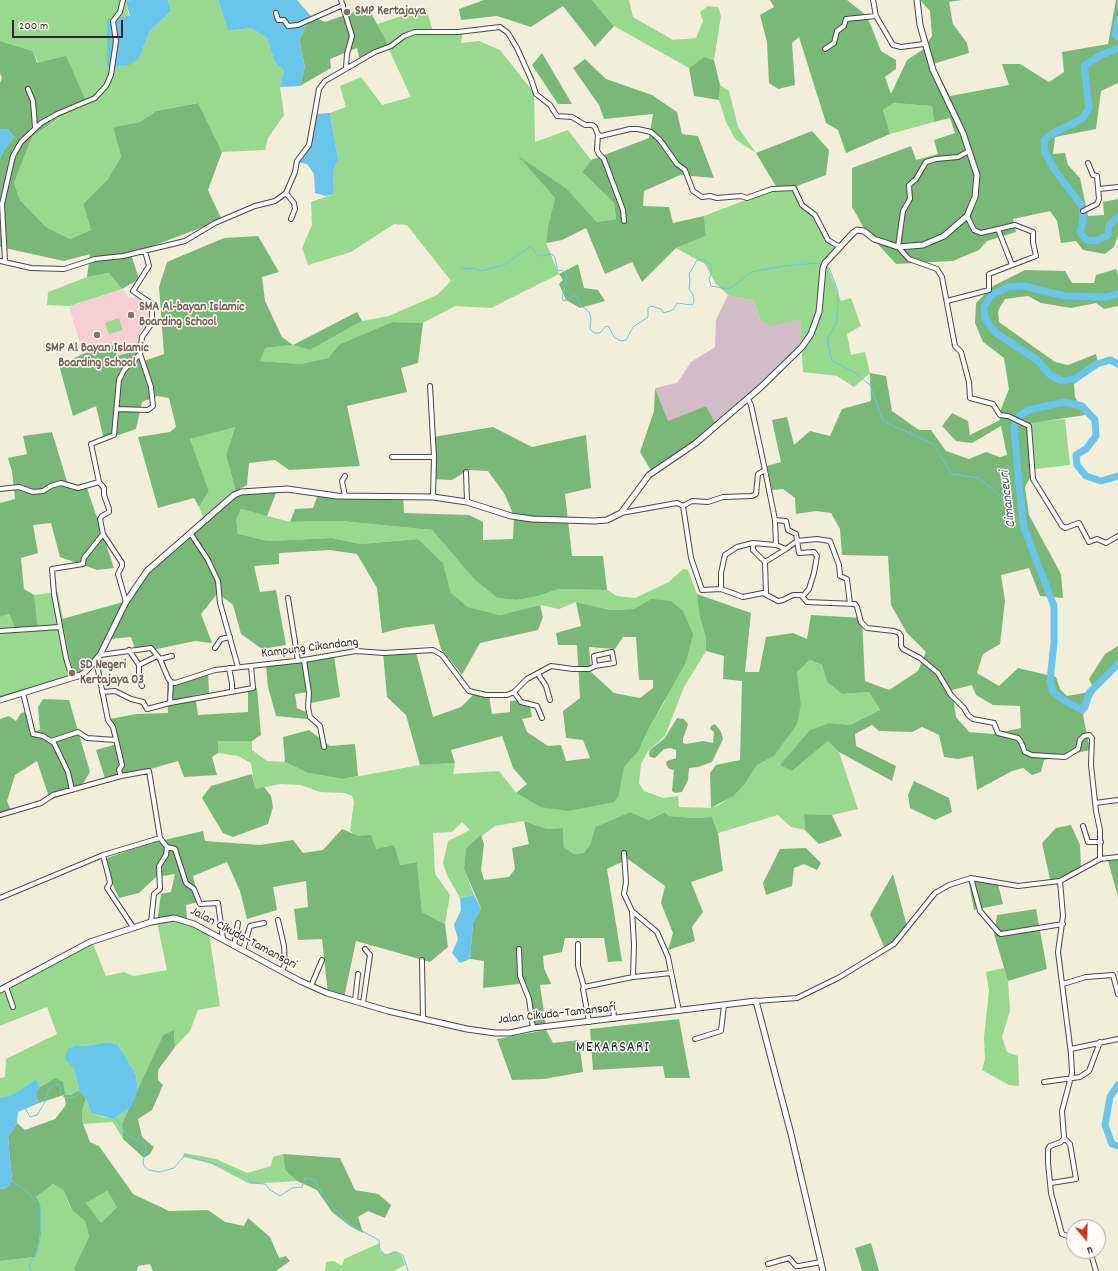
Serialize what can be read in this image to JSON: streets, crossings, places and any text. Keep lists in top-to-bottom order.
{
  "streets": {
    "street": ["Kampung Cikandang", "Jalan Cikuda–Tamansari"]
  },
  "districts": ["MEKARSARI"],
  "water": ["Cimanceuri"],
  "places": [
    "SMP Kertajaya",
    "SMA Al-bayan Islamic Boarding School",
    "SMP Al Bayan Islamic Boarding School",
    "SD Negeri Kertajaya 03"
  ],
  "scale_bar": "200 m",
  "north": "bottom"
}
